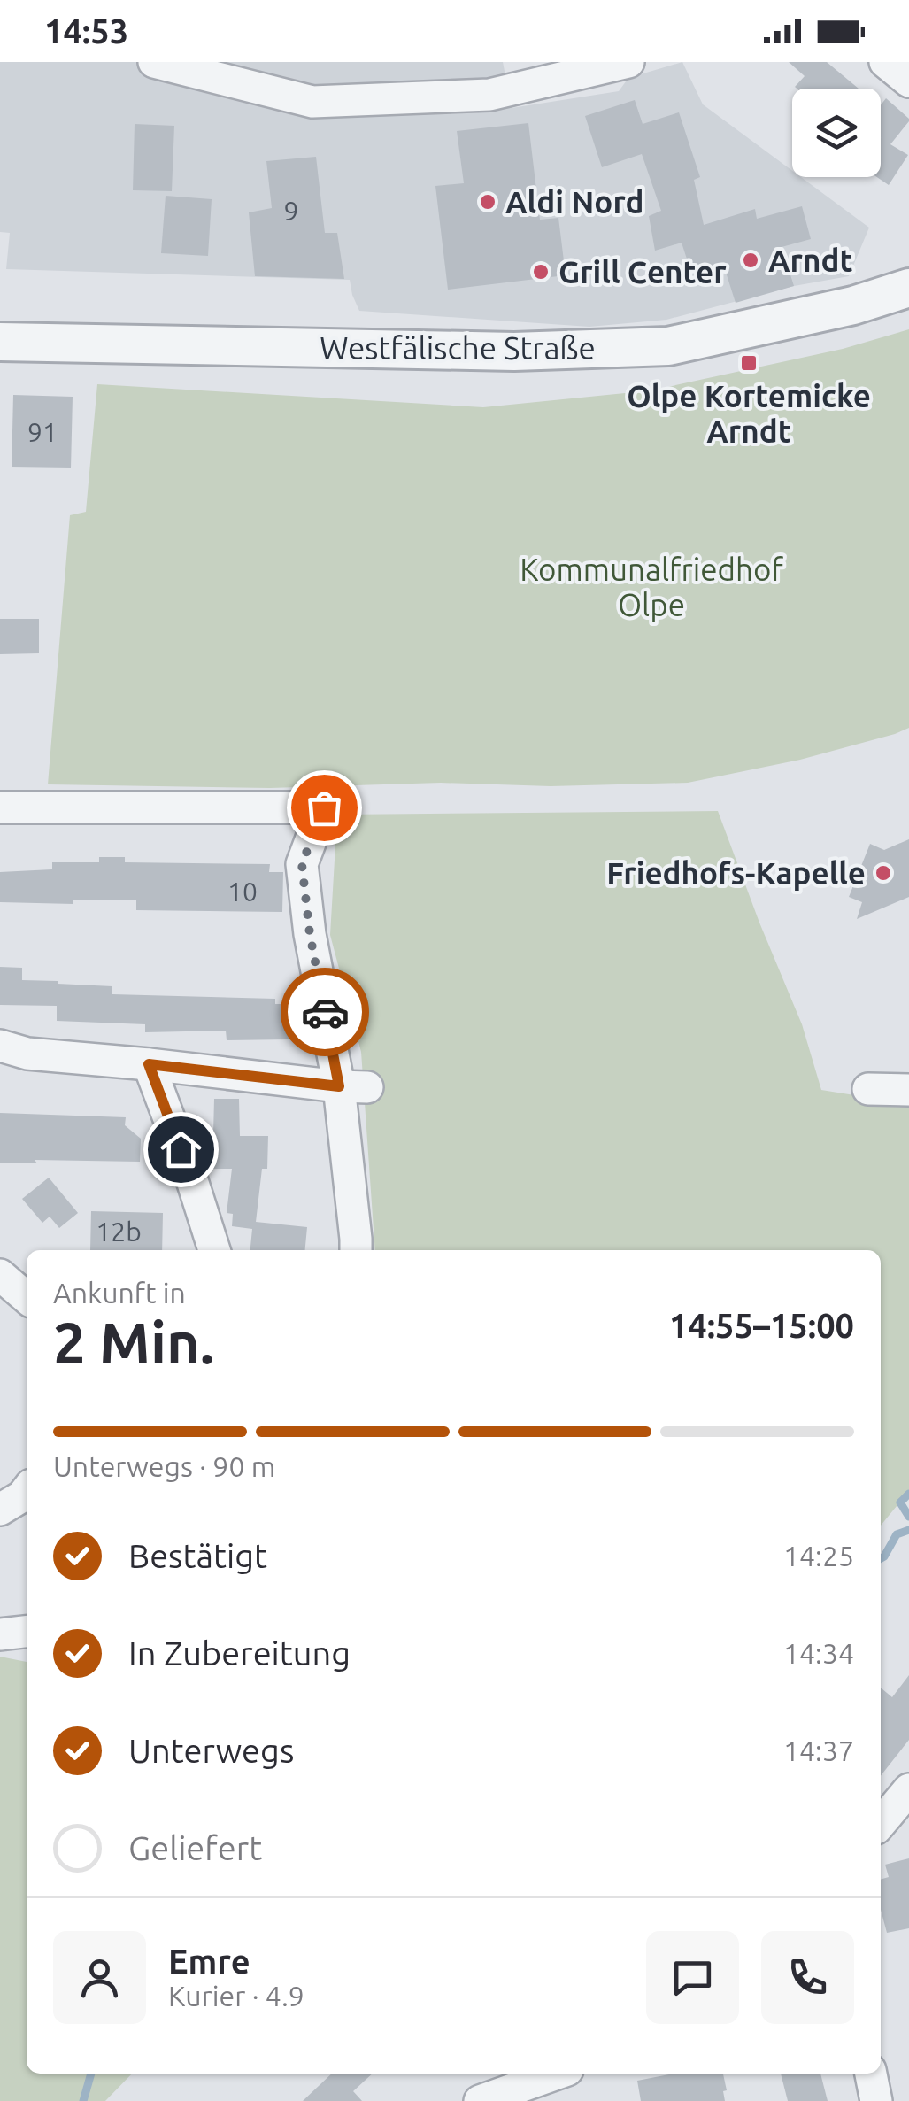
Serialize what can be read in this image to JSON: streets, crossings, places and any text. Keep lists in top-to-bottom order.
{
  "streets": {
    "street": ["Westfälische Straße"]
  },
  "parks": ["Kommunalfriedhof Olpe"],
  "places": {
    "other": [
      "Aldi Nord",
      "Arndt",
      "Grill Center",
      "Friedhofs-Kapelle"
    ],
    "transit": ["Olpe Kortemicke Arndt"]
  },
  "house_numbers": [
    "9",
    "91",
    "10",
    "12b"
  ],
  "page": {
    "status": "14:53",
    "heading": ["2 Min.", "Ankunft in", "14:55–15:00"],
    "panel": ["Emre", "Kurier · 4.9"],
    "bar": "Unterwegs · 90 m",
    "list": [
      ["Bestätigt", "14:25"],
      ["In Zubereitung", "14:34"],
      ["Unterwegs", "14:37"],
      "Geliefert"
    ]
  }
}
